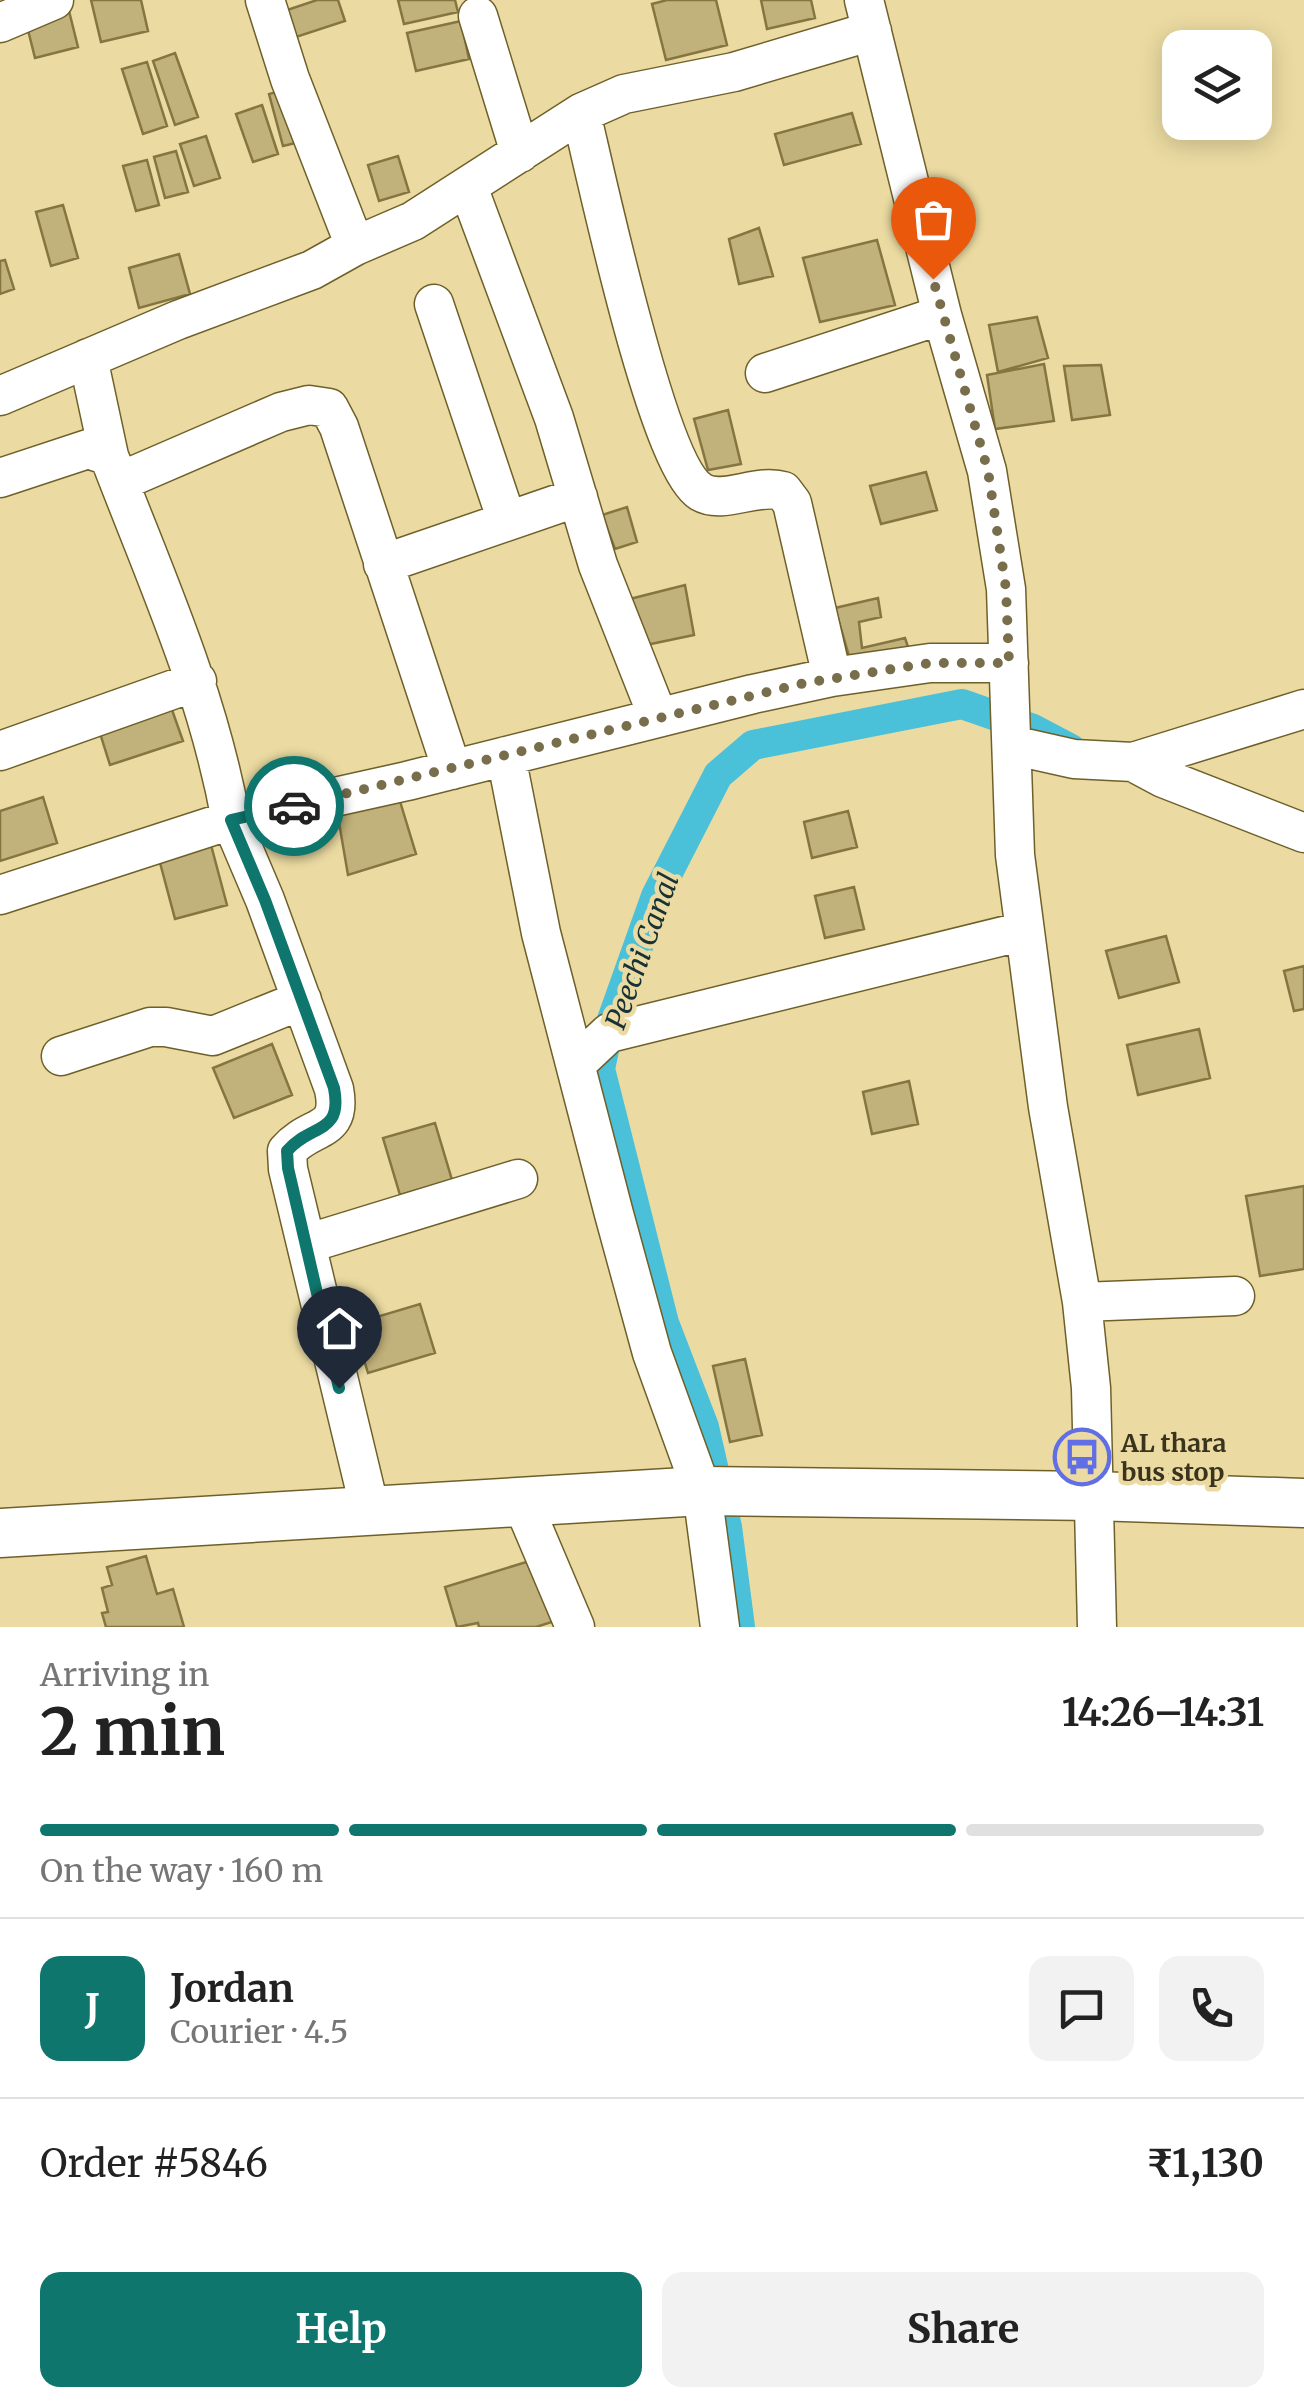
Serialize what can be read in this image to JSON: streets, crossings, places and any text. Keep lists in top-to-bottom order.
{
  "water": ["Peechi Canal"],
  "places": {
    "bus stop": ["AL thara bus stop"]
  },
  "page": {
    "heading": ["2 min", "Arriving in", "14:26–14:31"],
    "panel": [
      "Jordan",
      "Courier · 4.5",
      "Order #5846",
      "₹1,130"
    ],
    "bar": "On the way · 160 m",
    "round": "J",
    "buttons": ["Help", "Share"]
  }
}
